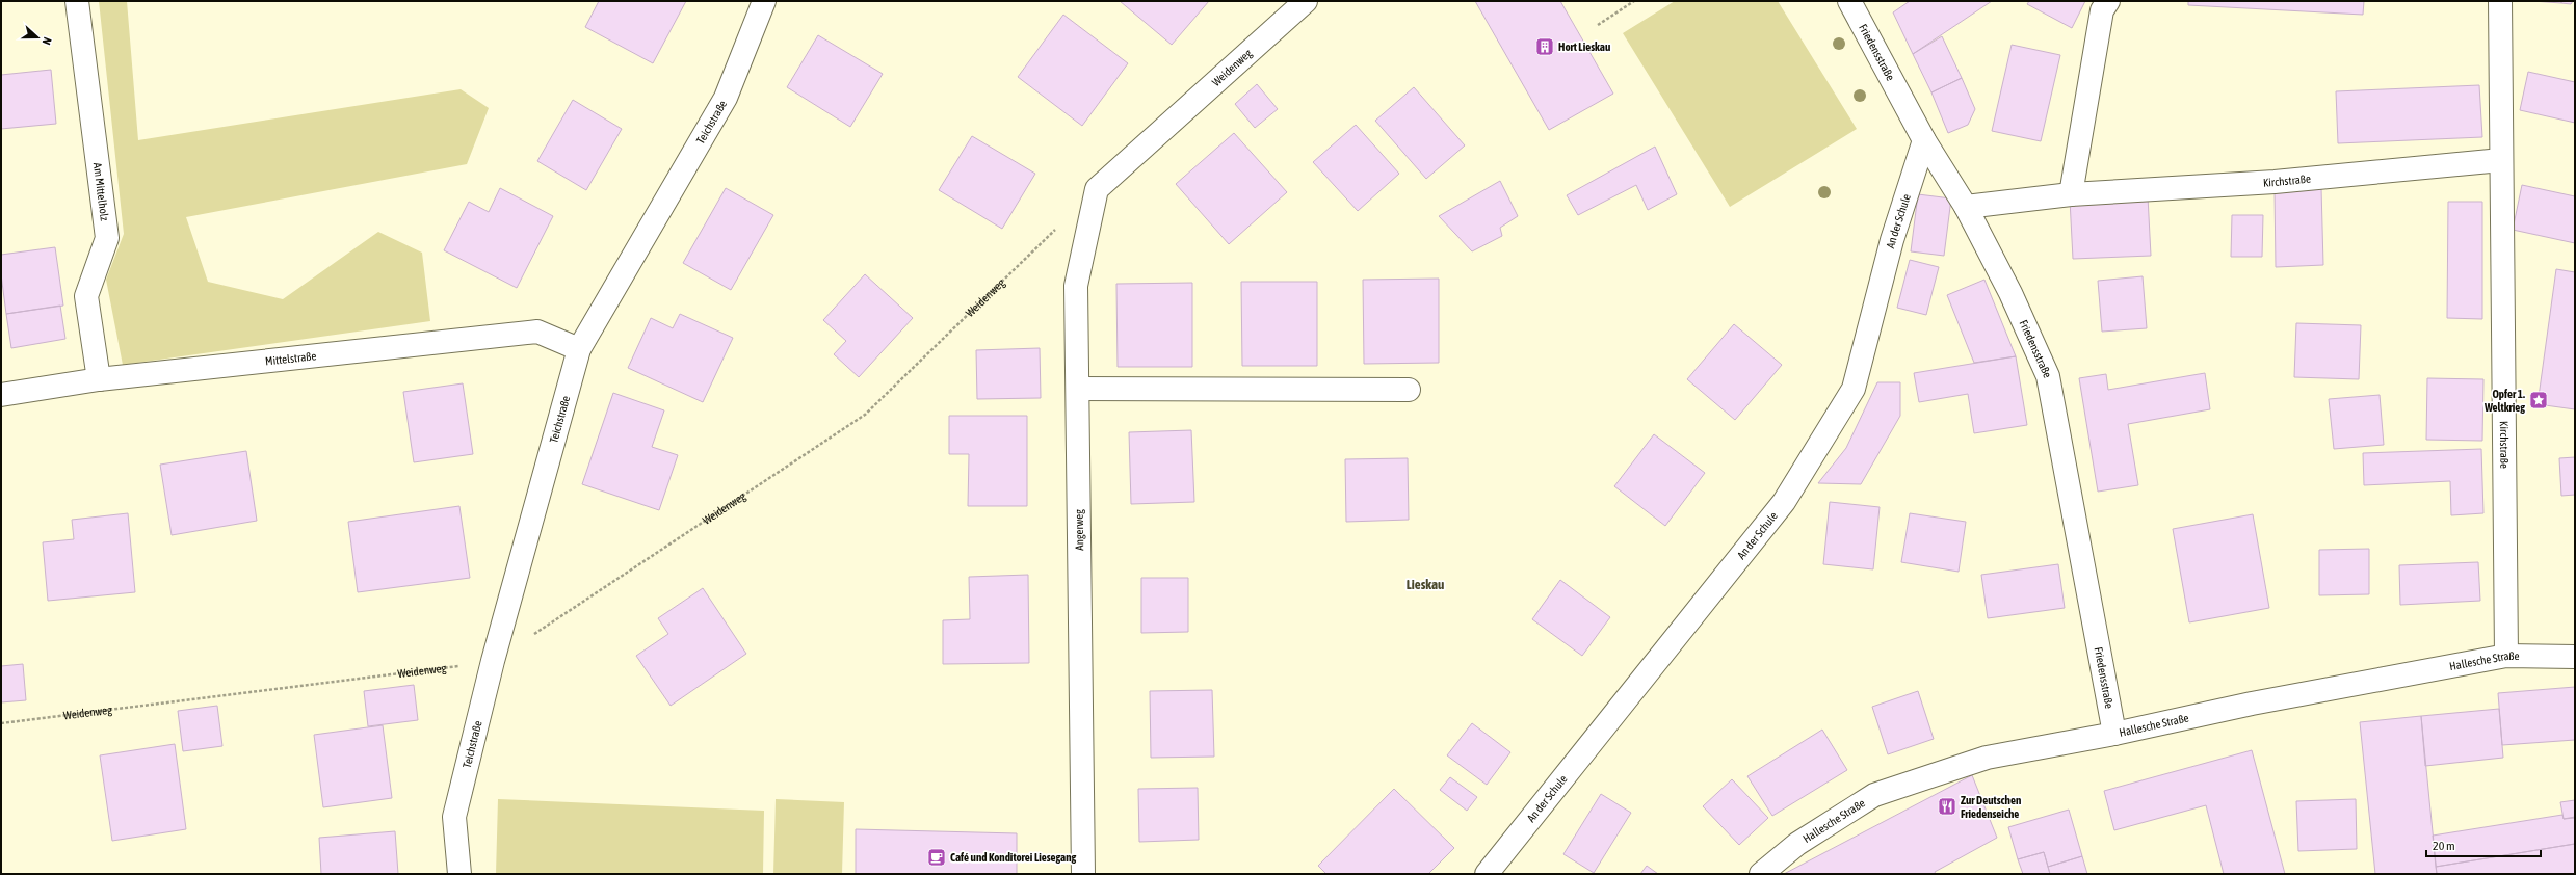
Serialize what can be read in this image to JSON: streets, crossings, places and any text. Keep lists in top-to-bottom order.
{
  "streets": {
    "street": [
      "Friedensstraße",
      "Weidenweg",
      "Teichstraße",
      "Kirchstraße",
      "Am Mittelholz",
      "An der Schule",
      "Mittelstraße",
      "Angerweg",
      "Hallesche Straße"
    ]
  },
  "crossings": [
    ["Friedensstraße", "Kirchstraße"],
    ["Friedensstraße", "An der Schule"],
    ["Friedensstraße", "Hallesche Straße"],
    ["Weidenweg", "Teichstraße"],
    ["Weidenweg", "Angerweg"],
    ["Teichstraße", "Mittelstraße"],
    ["Kirchstraße", "Hallesche Straße"],
    ["Am Mittelholz", "Mittelstraße"]
  ],
  "districts": ["Lieskau"],
  "places": {
    "building": ["Hort Lieskau"],
    "place": ["Opfer 1. Weltkrieg"],
    "restaurant": ["Zur Deutschen Friedenseiche"],
    "cafe": ["Café und Konditorei Liesegang"]
  },
  "scale_bar": "20 m",
  "north": "right"
}
